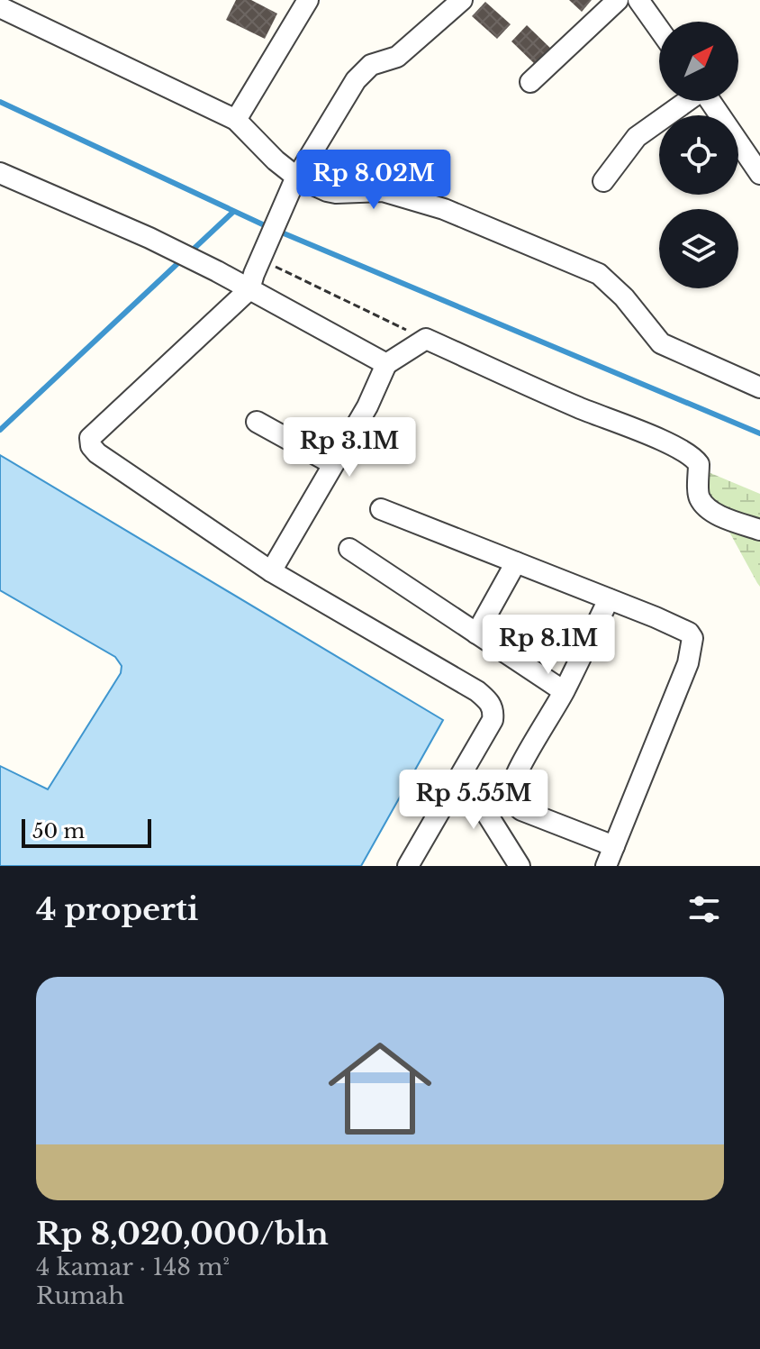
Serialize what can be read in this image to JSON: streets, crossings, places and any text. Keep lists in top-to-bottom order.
{
  "scale_bar": "50 m",
  "north": "top right",
  "page": {
    "price": [
      "Rp 8.02M",
      "Rp 3.1M",
      "Rp 8.1M",
      "Rp 5.55M"
    ],
    "scale": "50 m",
    "heading": "4 properti",
    "list": [
      {
        "name": "Rp 8,020,000/bln",
        "note": "4 kamar · 148 m² · Rumah"
      }
    ]
  }
}
